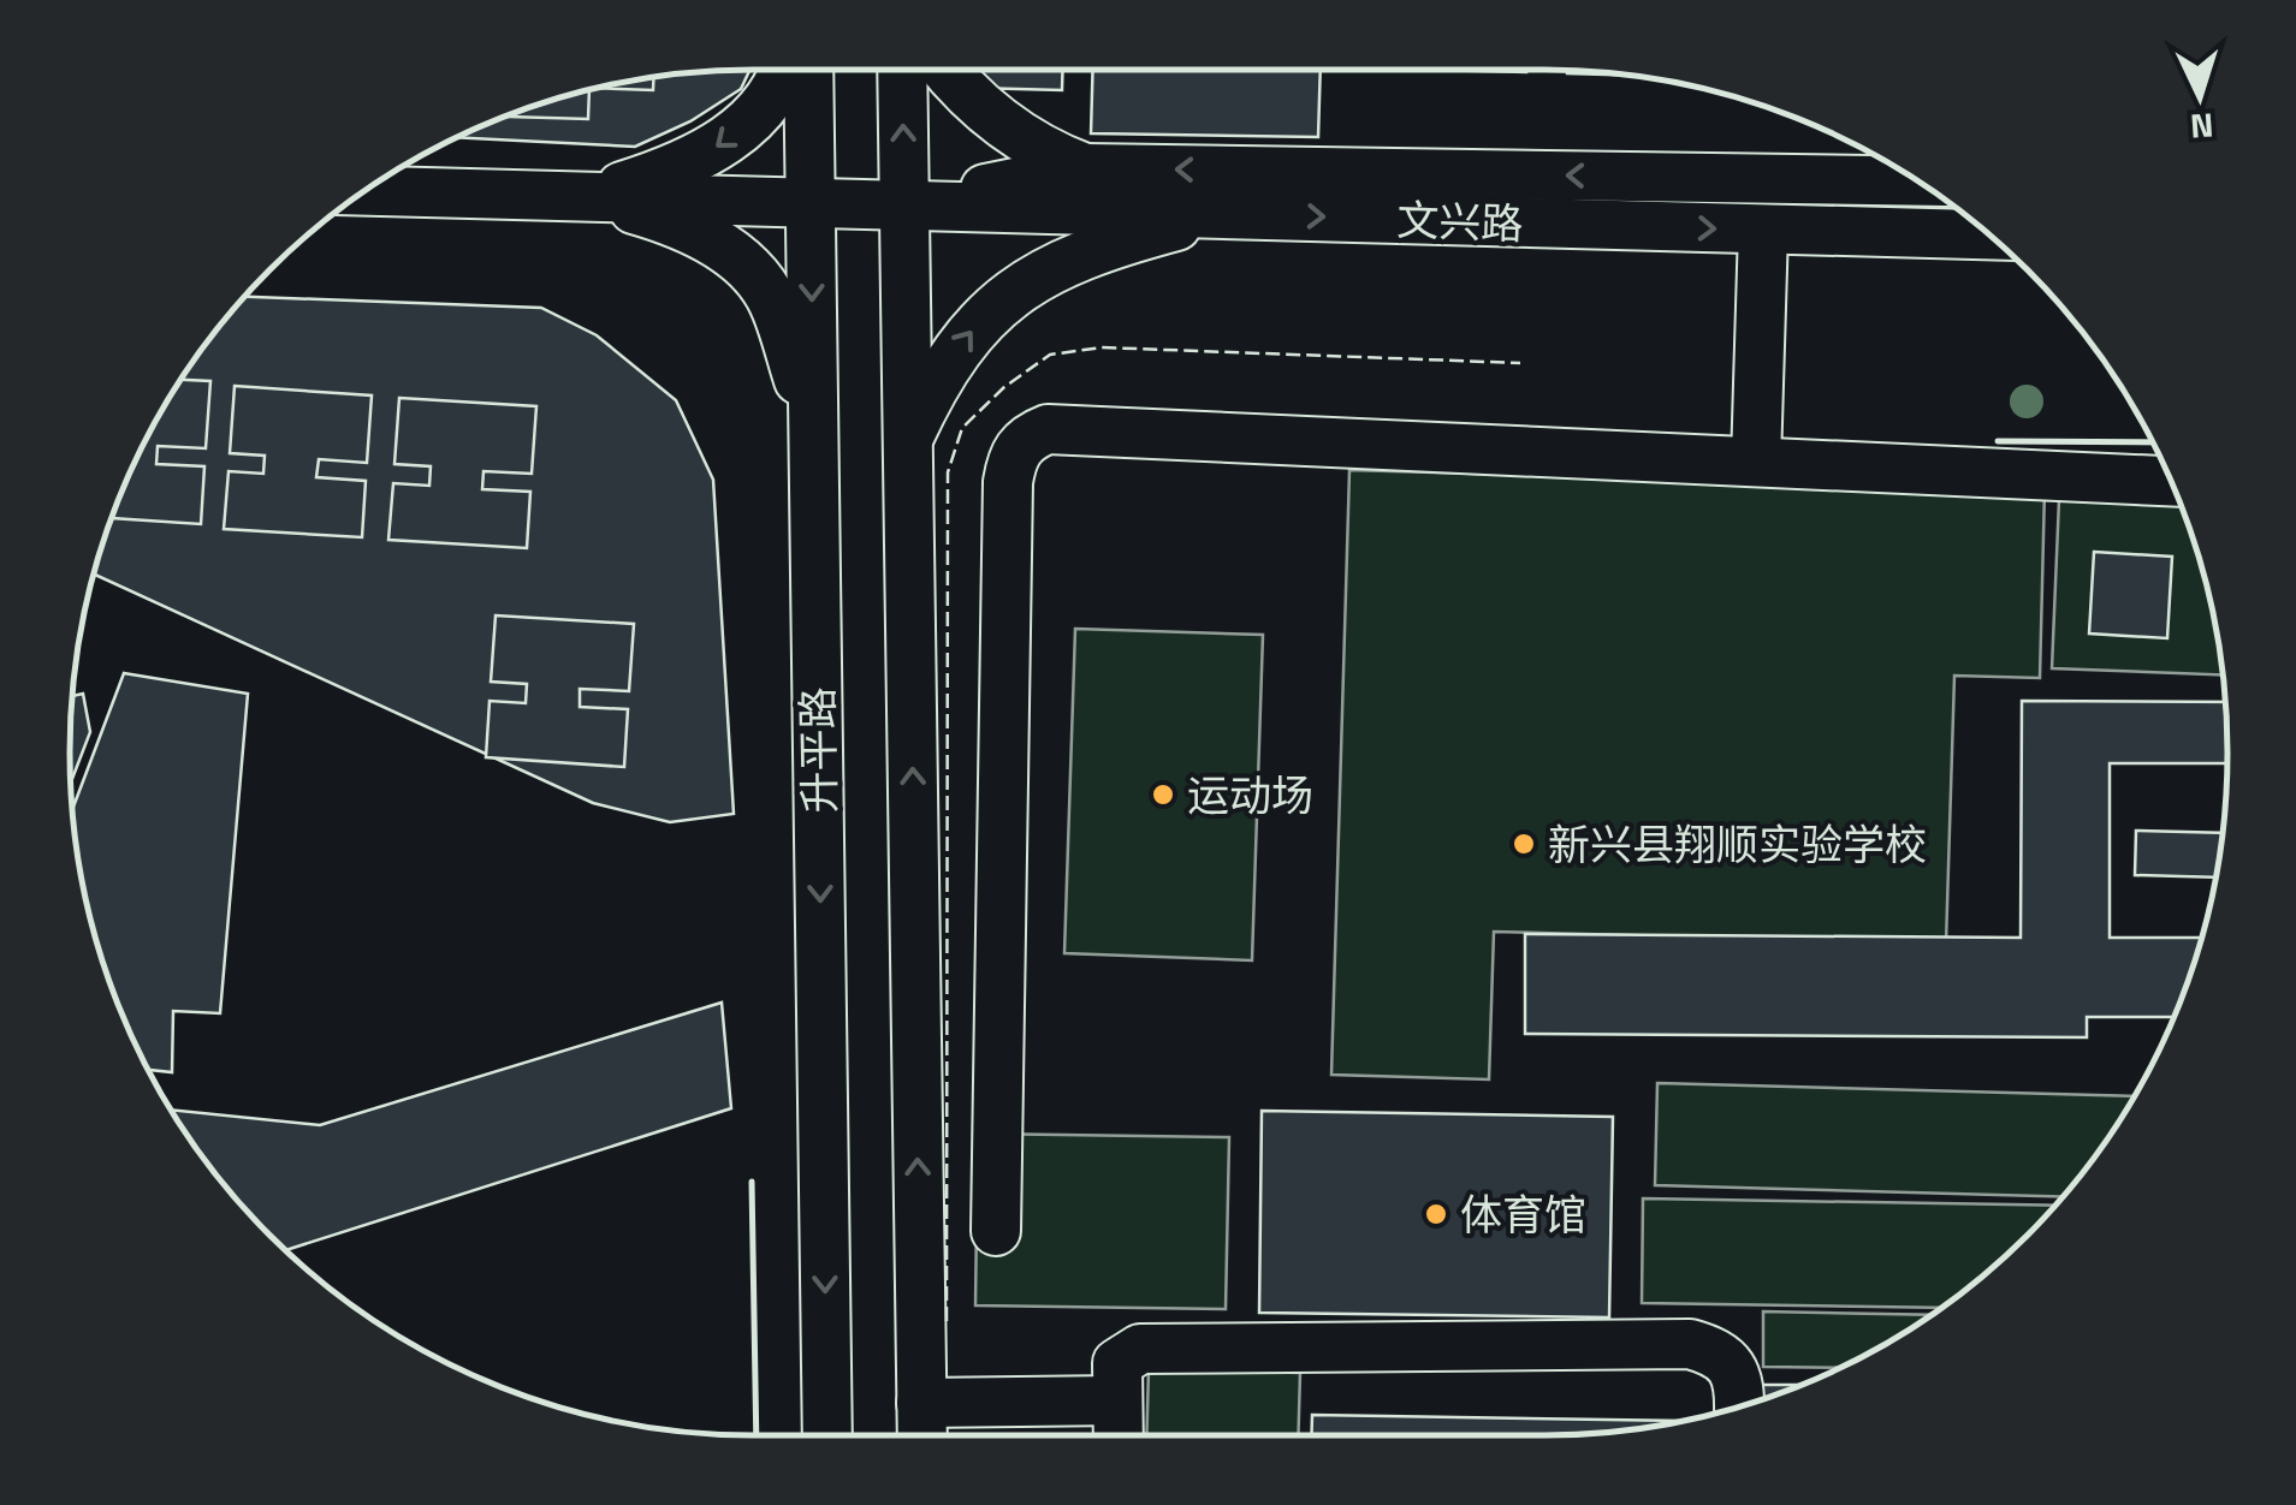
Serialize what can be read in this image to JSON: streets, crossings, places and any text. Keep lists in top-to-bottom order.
{
  "streets": {
    "street": ["文兴路", "升平路"]
  },
  "crossings": [
    ["文兴路", "升平路"]
  ],
  "places": ["运动场", "新兴县翔顺实验学校", "体育馆"],
  "north": "bottom"
}
